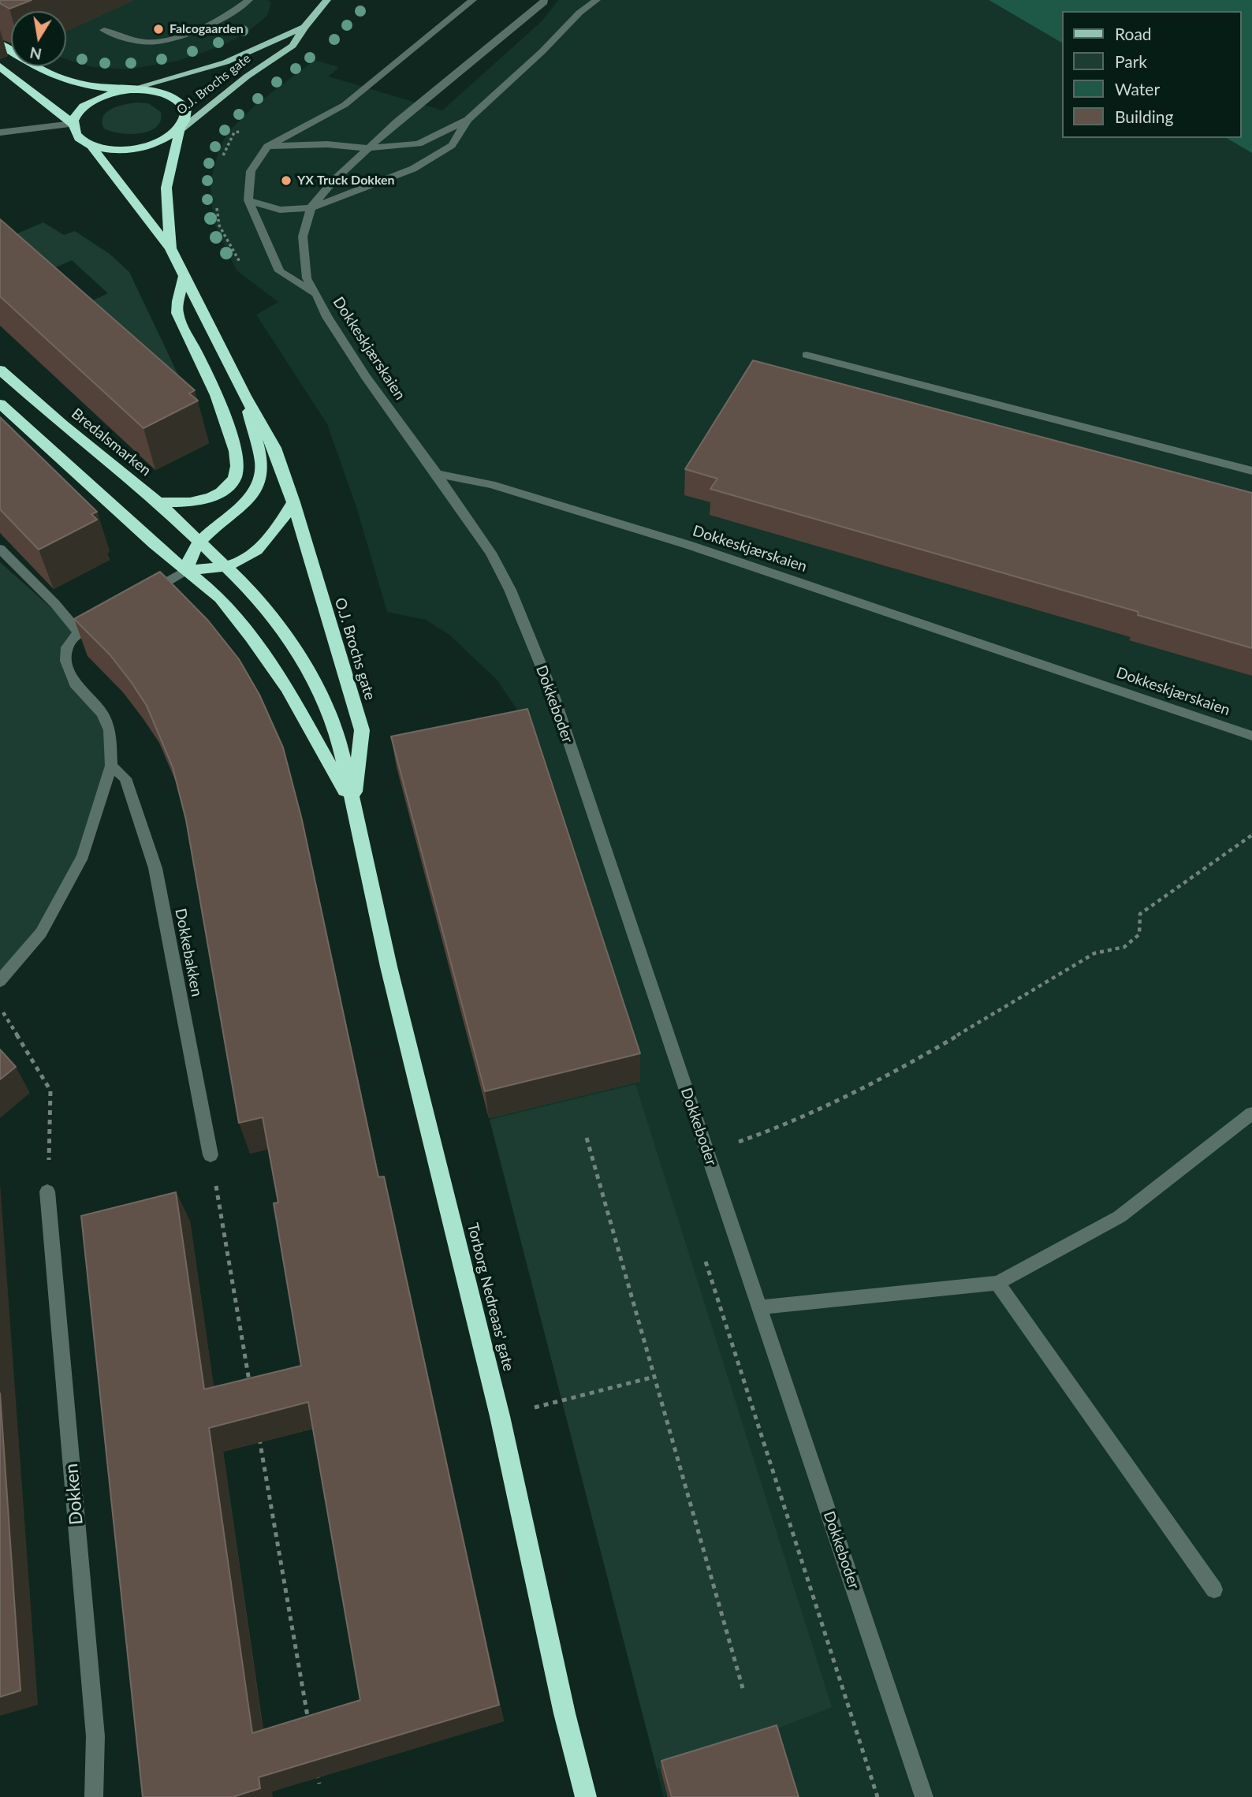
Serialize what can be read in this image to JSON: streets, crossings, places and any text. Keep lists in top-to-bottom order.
{
  "streets": {
    "highway": ["O.J. Brochs gate", "Bredalsmarken", "Torborg Nedreaas' gate"],
    "street": [
      "Dokkeskjærskaien",
      "Dokkeboder",
      "Dokkebakken",
      "Dokken"
    ]
  },
  "crossings": [
    ["O.J. Brochs gate", "Bredalsmarken"],
    ["O.J. Brochs gate", "Torborg Nedreaas' gate"],
    ["Dokkeskjærskaien", "Dokkeboder"]
  ],
  "places": ["Falcogaarden", "YX Truck Dokken"],
  "legend": [
    "Road",
    "Park",
    "Water",
    "Building"
  ],
  "north": "bottom"
}
